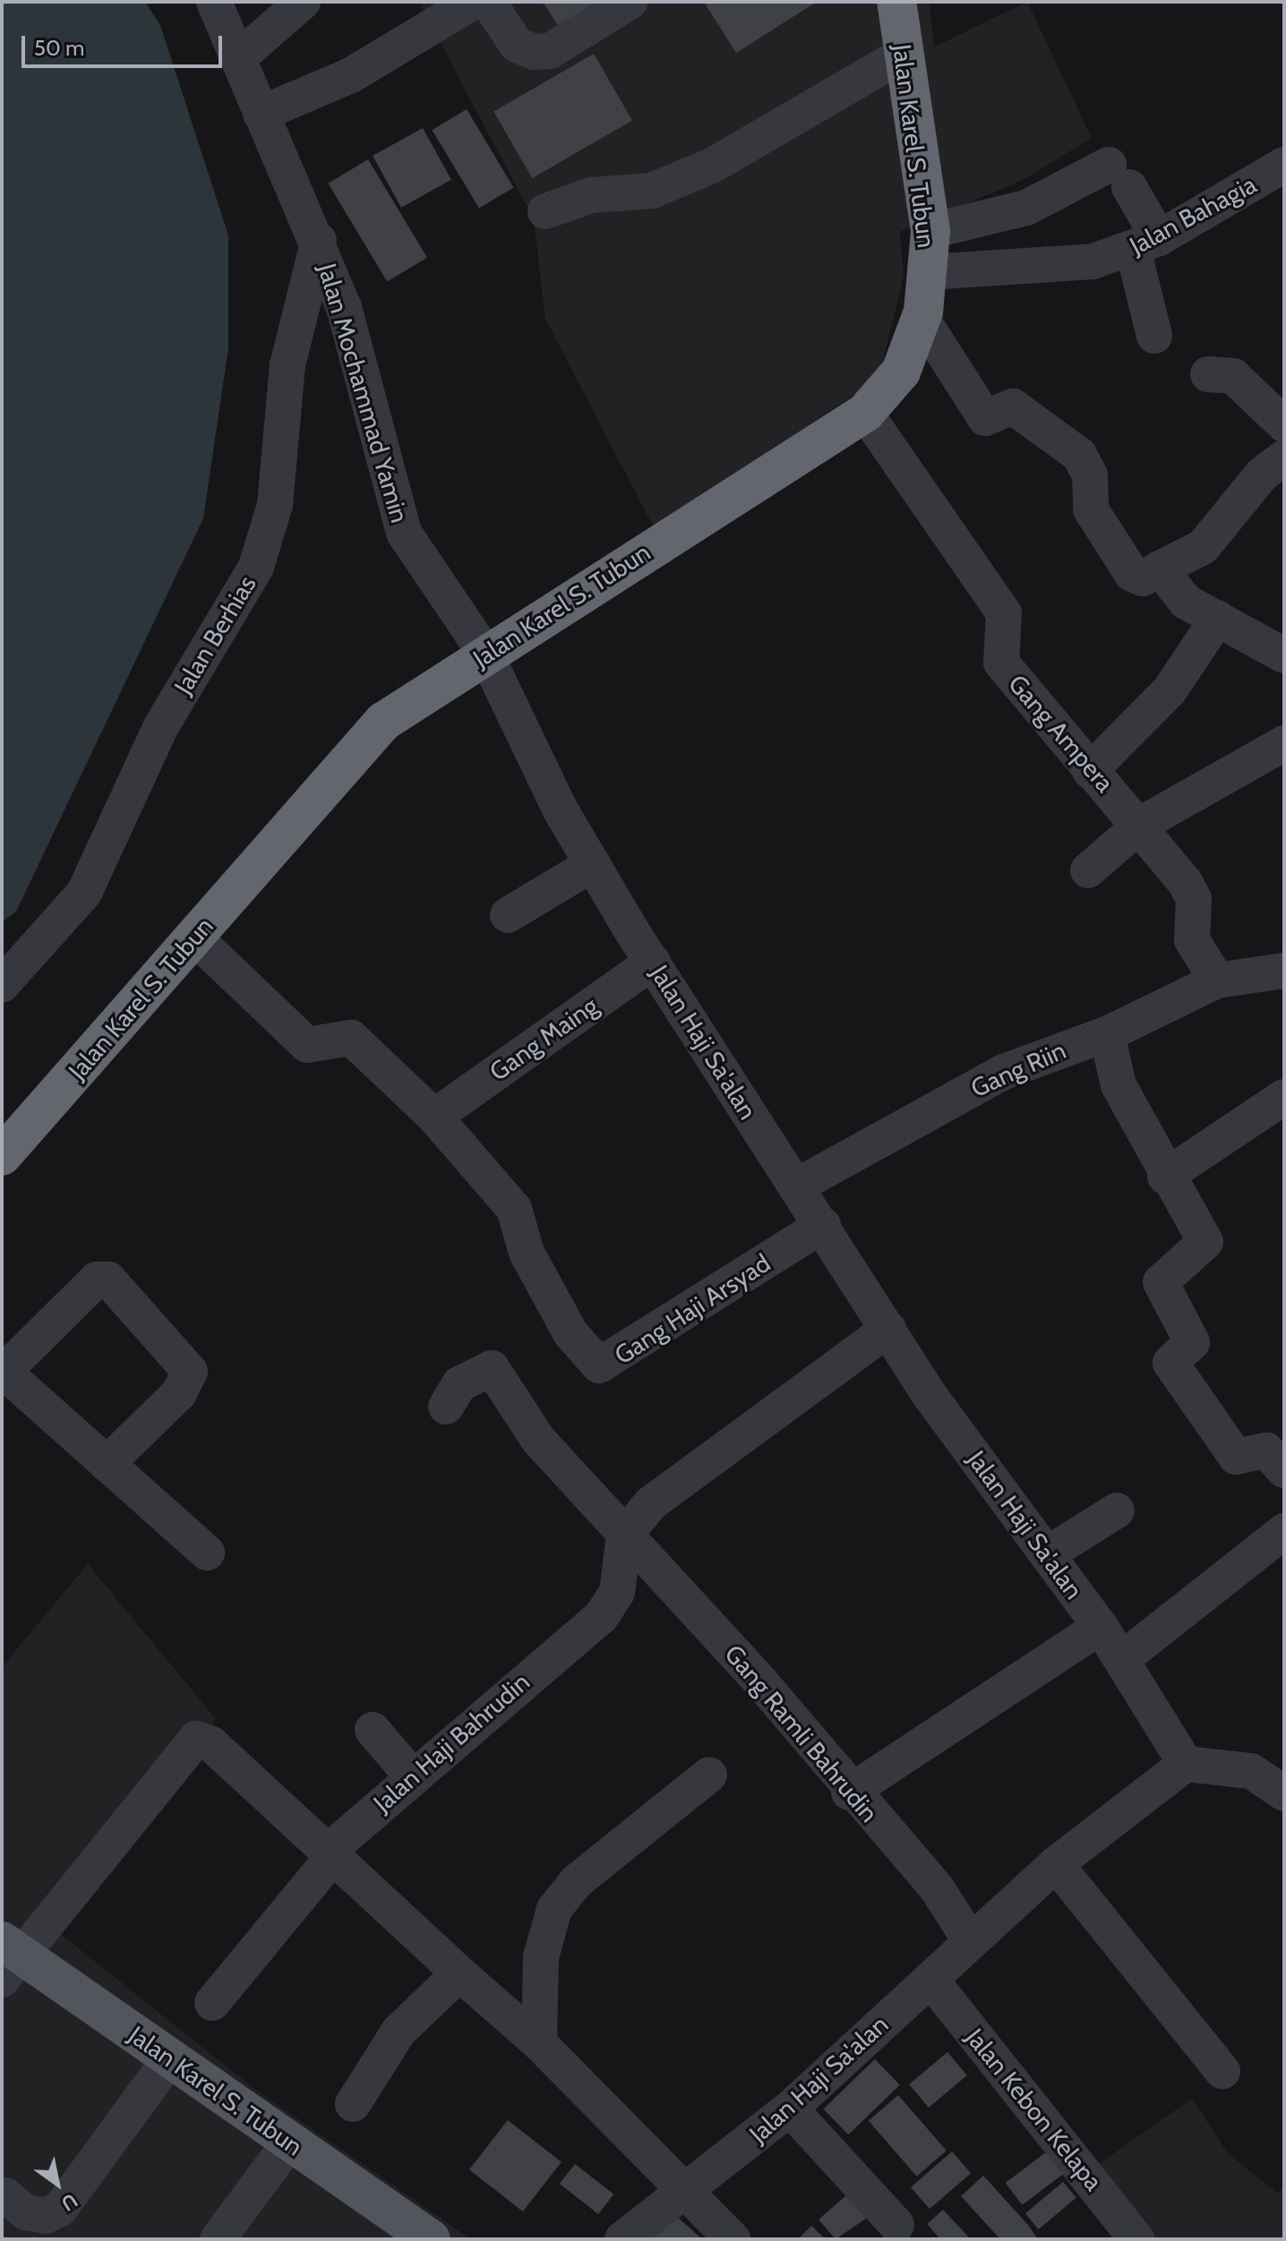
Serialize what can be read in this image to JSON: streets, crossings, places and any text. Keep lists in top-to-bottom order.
{
  "streets": {
    "highway": ["Jalan Karel S. Tubun"],
    "street": [
      "Jalan Bahagia",
      "Jalan Mochammad Yamin",
      "Jalan Berhias",
      "Gang Ampera",
      "Gang Maing",
      "Jalan Haji Sa'alan",
      "Gang Riin",
      "Gang Haji Arsyad",
      "Gang Ramli Bahrudin",
      "Jalan Haji Bahrudin",
      "Jalan Kebon Kelapa"
    ]
  },
  "crossings": [
    ["Jalan Karel S. Tubun", "Jalan Bahagia"],
    ["Jalan Karel S. Tubun", "Jalan Mochammad Yamin"],
    ["Jalan Karel S. Tubun", "Gang Ampera"],
    ["Jalan Karel S. Tubun", "Jalan Haji Sa'alan"],
    ["Jalan Mochammad Yamin", "Jalan Berhias"],
    ["Jalan Mochammad Yamin", "Jalan Haji Sa'alan"],
    ["Gang Ampera", "Gang Riin"],
    ["Gang Maing", "Jalan Haji Sa'alan"],
    ["Gang Maing", "Gang Haji Arsyad"],
    ["Jalan Haji Sa'alan", "Gang Riin"],
    ["Jalan Haji Sa'alan", "Gang Haji Arsyad"],
    ["Jalan Haji Sa'alan", "Gang Ramli Bahrudin"],
    ["Jalan Haji Sa'alan", "Jalan Kebon Kelapa"],
    ["Gang Ramli Bahrudin", "Jalan Haji Bahrudin"]
  ],
  "scale_bar": "50 m",
  "north": "bottom right"
}
